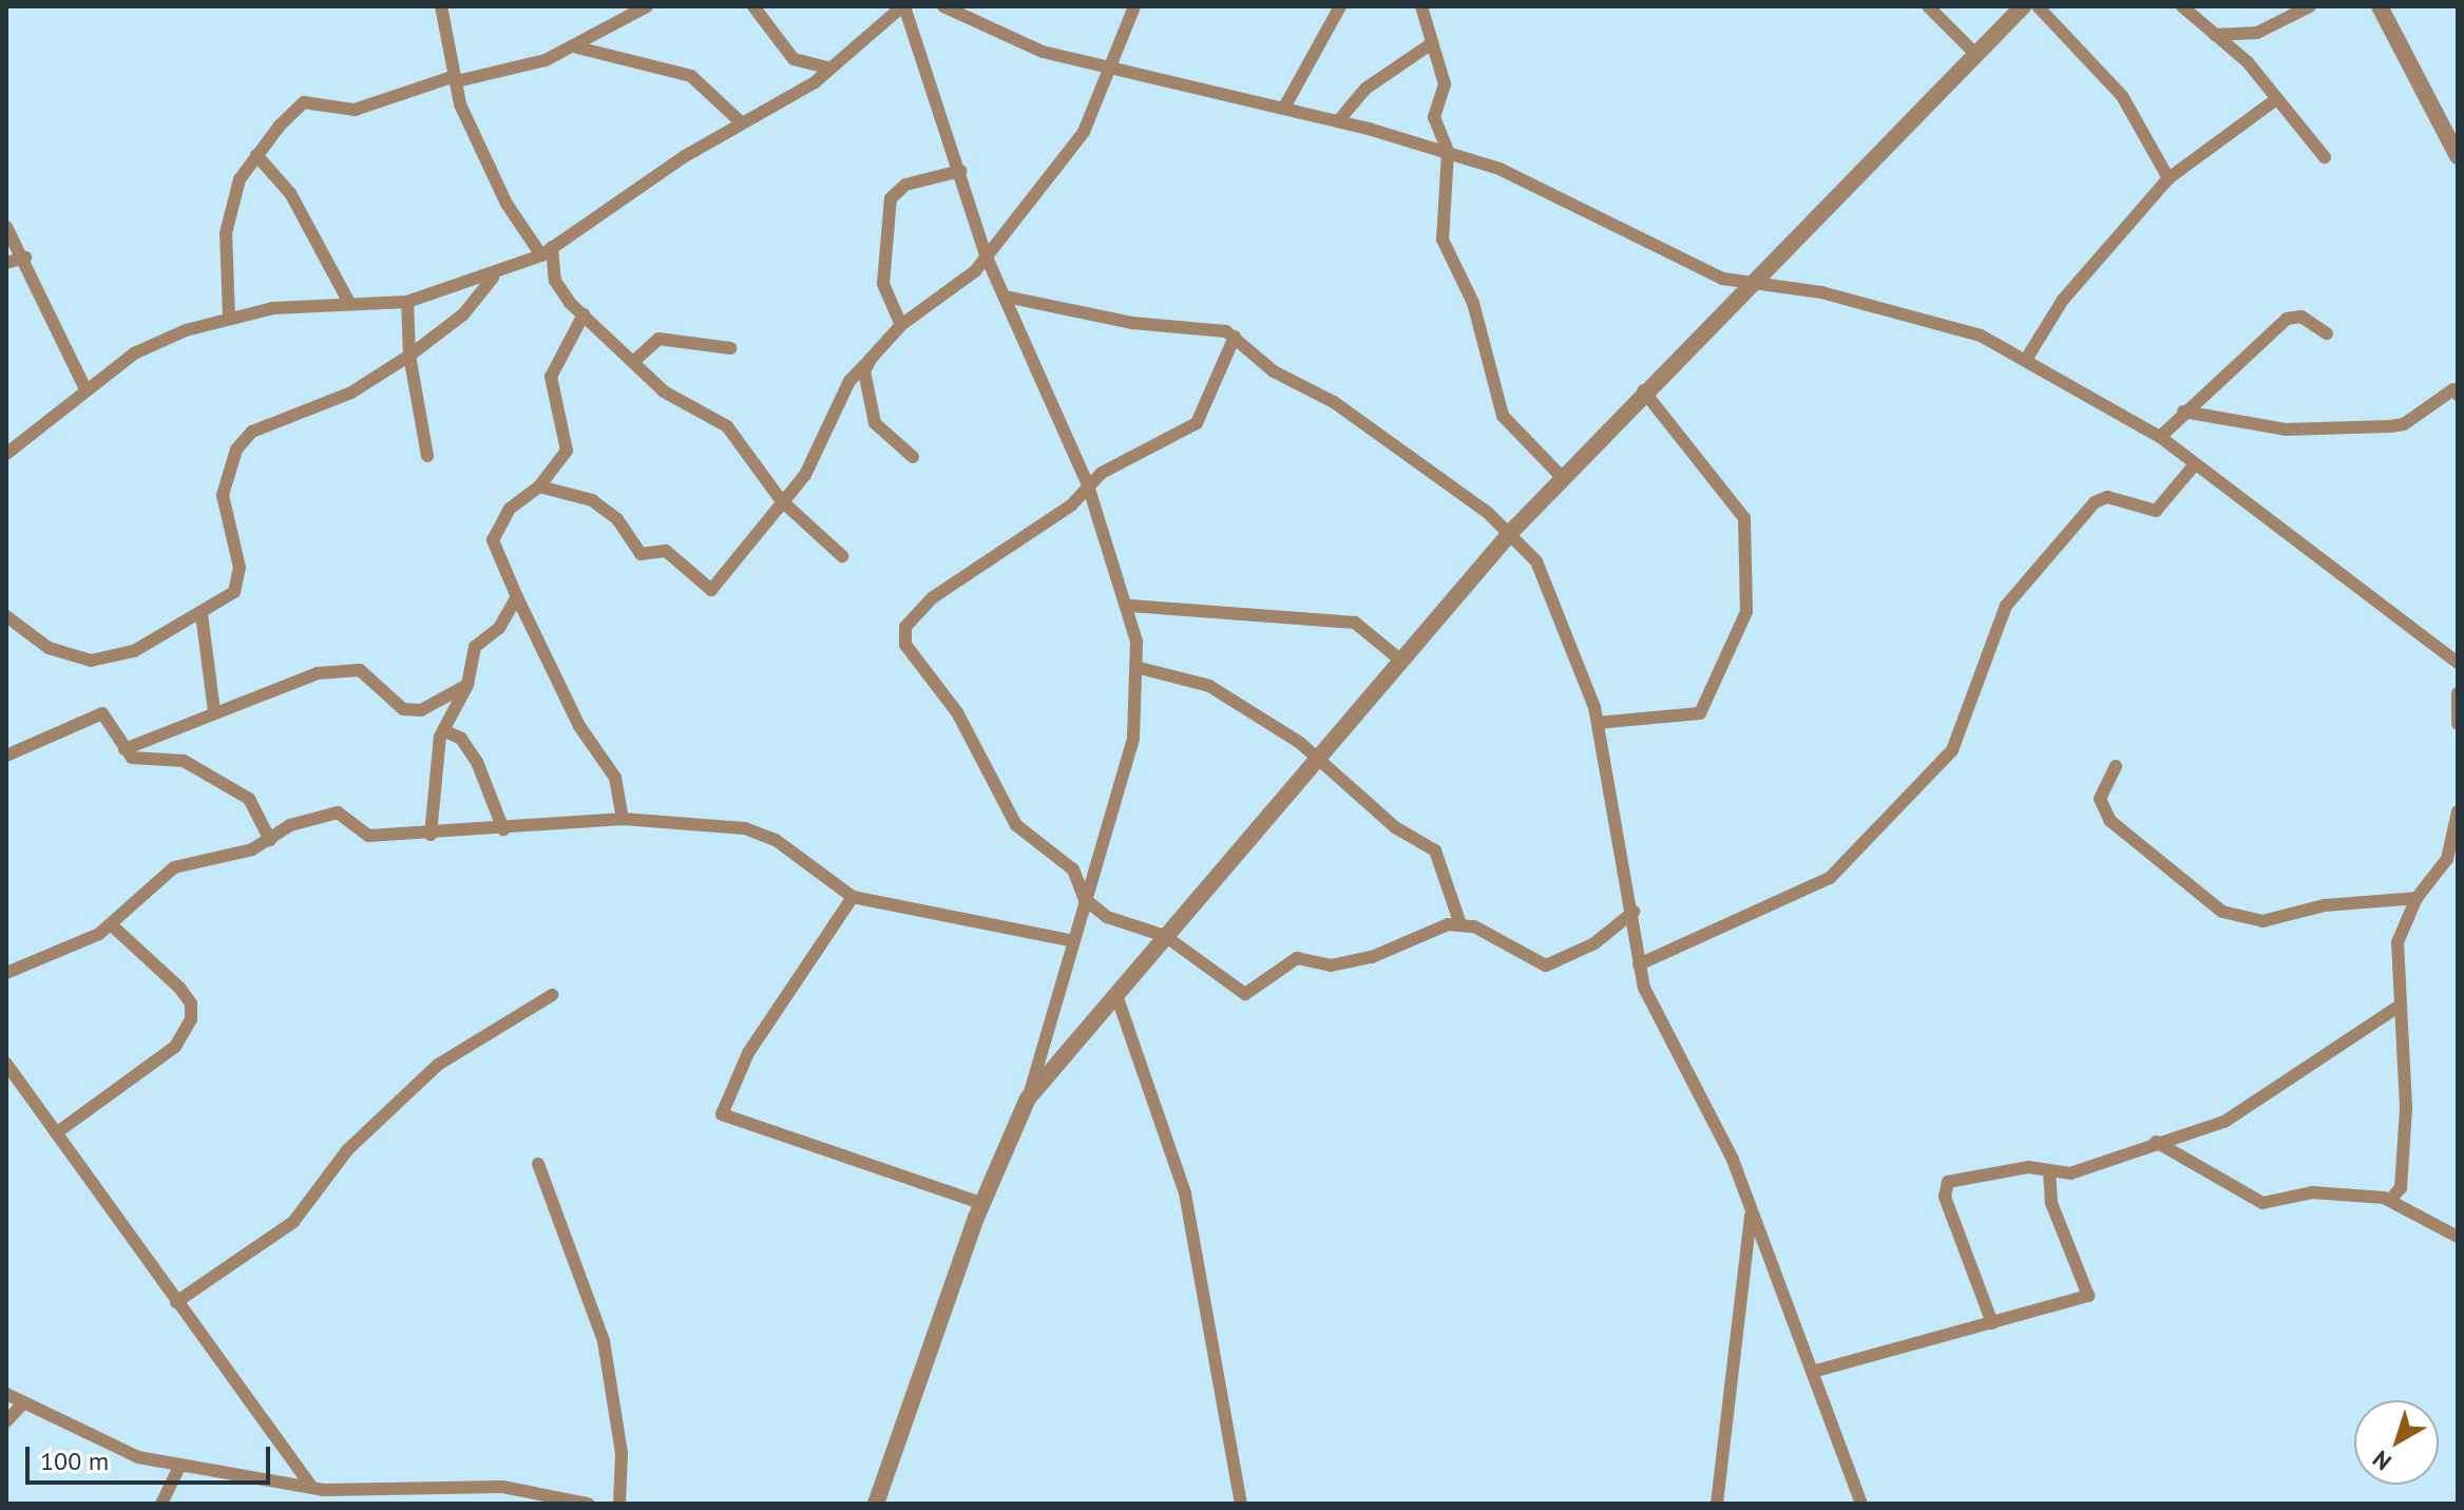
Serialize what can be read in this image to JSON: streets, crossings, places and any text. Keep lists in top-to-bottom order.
{
  "scale_bar": "100 m",
  "north": "bottom left"
}
